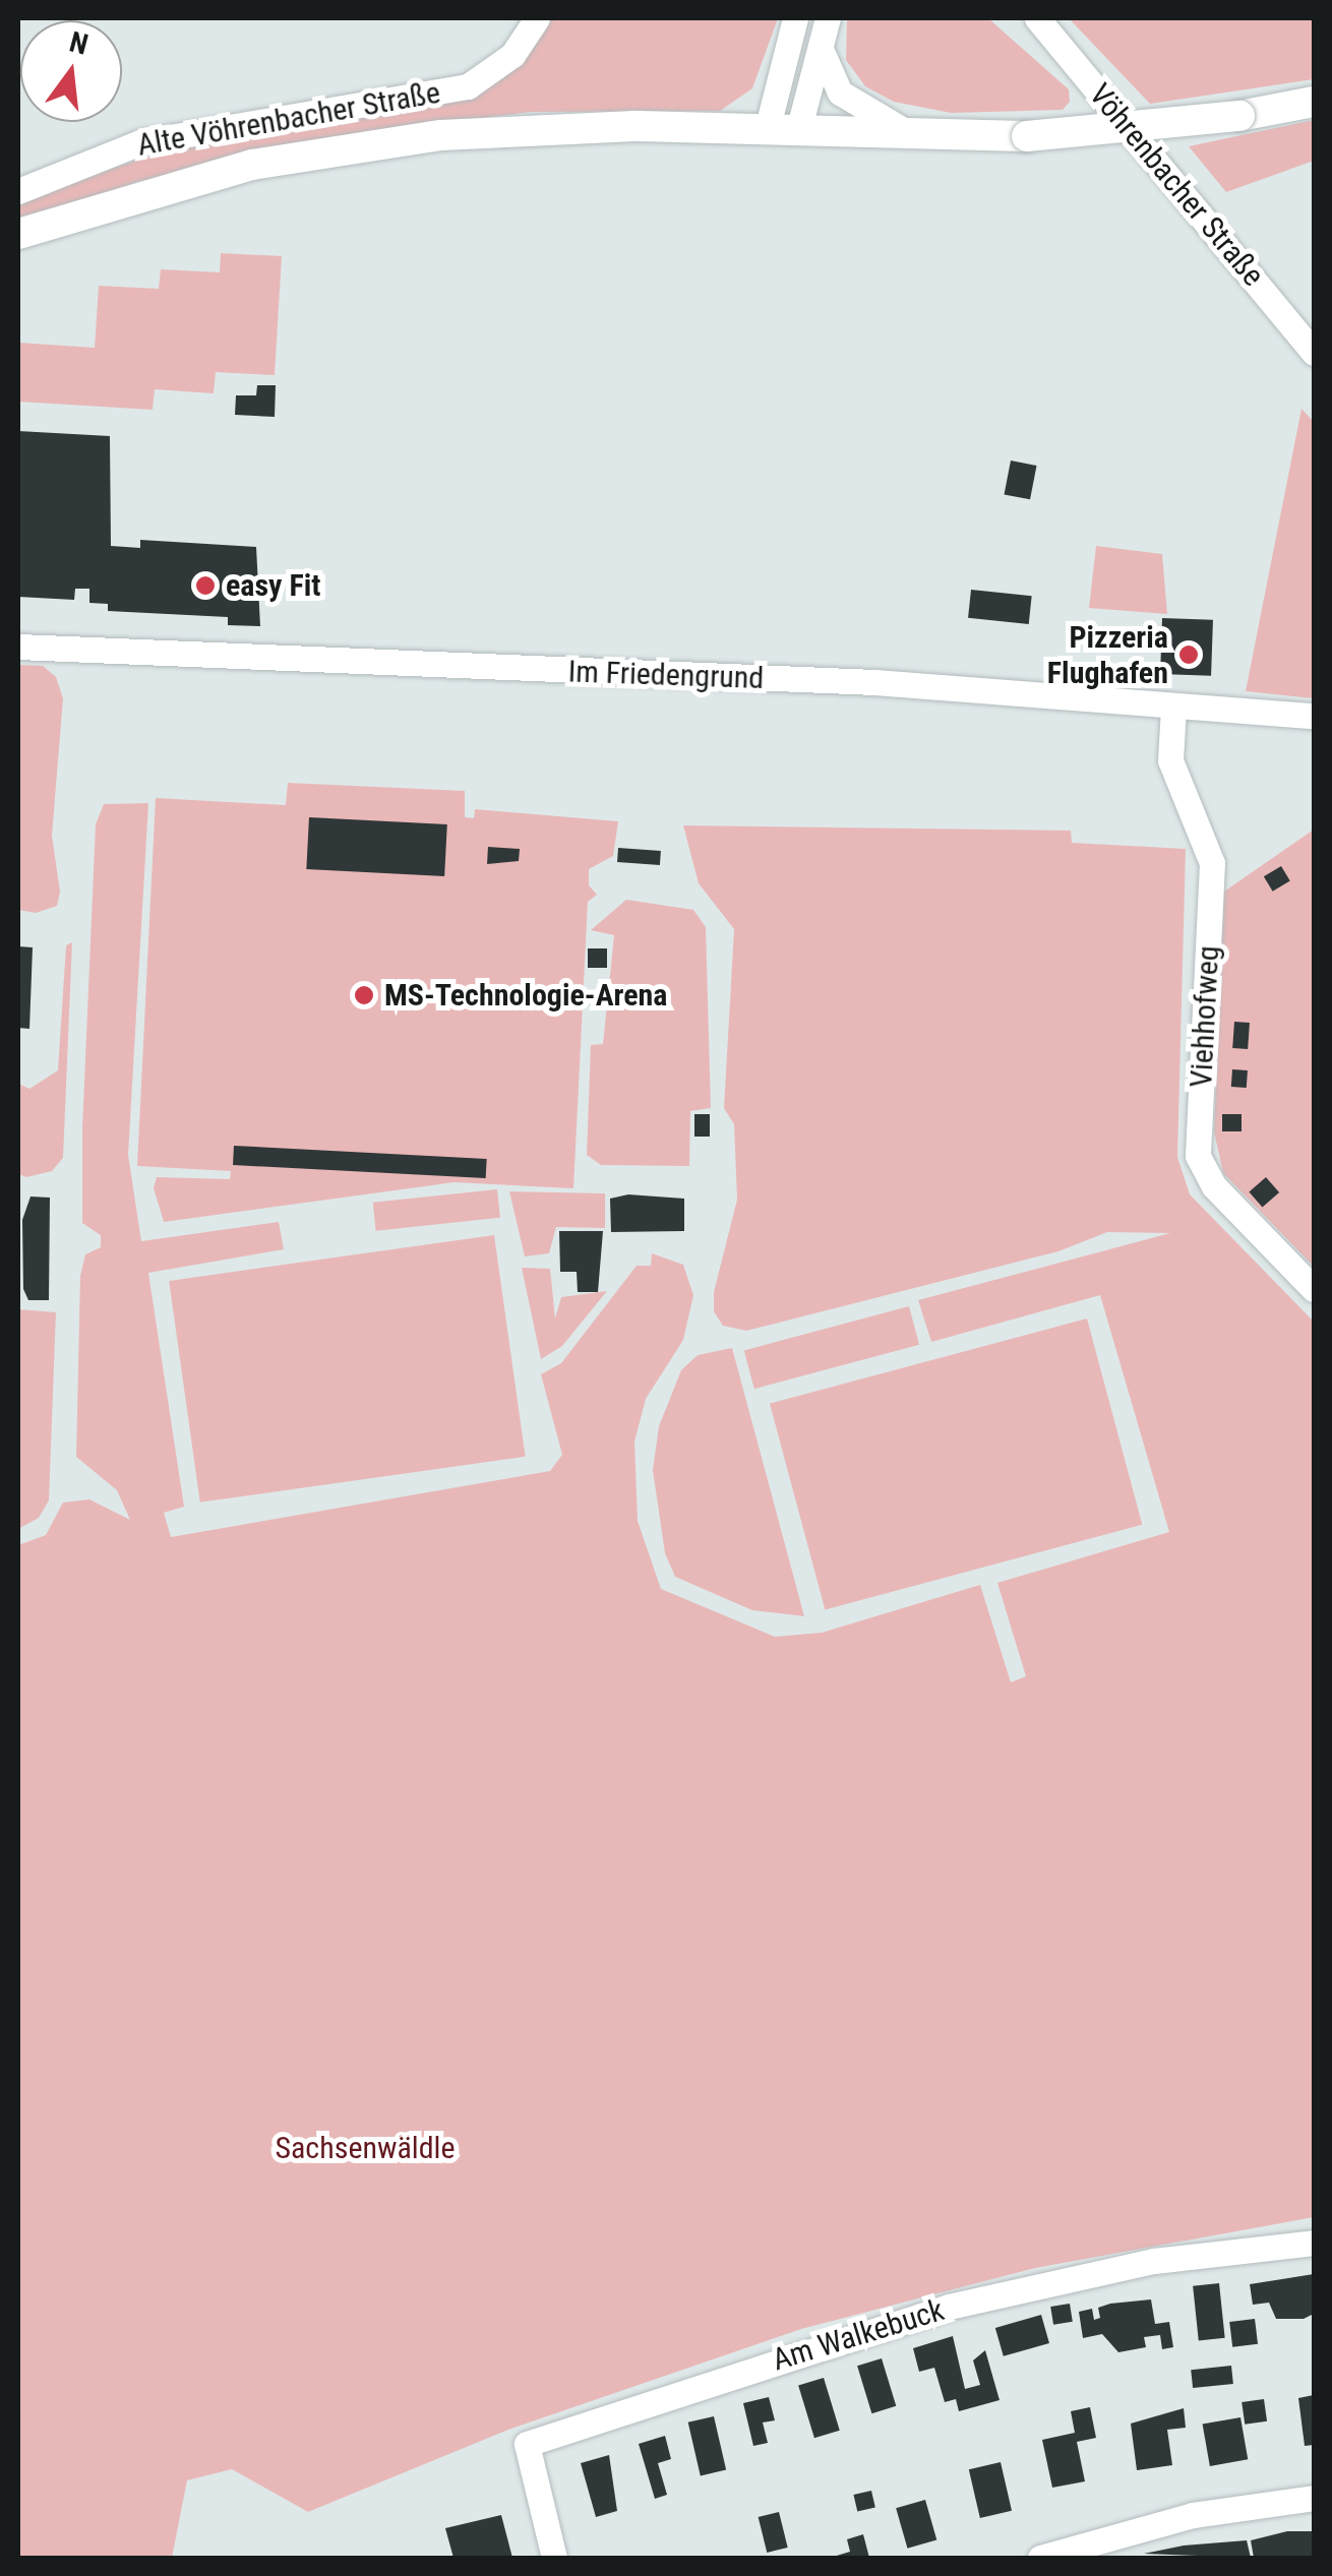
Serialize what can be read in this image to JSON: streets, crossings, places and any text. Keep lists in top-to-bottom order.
{
  "streets": {
    "street": [
      "Alte Vöhrenbacher Straße",
      "Vöhrenbacher Straße",
      "Im Friedengrund",
      "Viehhofweg",
      "Am Walkebuck"
    ]
  },
  "crossings": [
    ["Im Friedengrund", "Viehhofweg"]
  ],
  "parks": ["Sachsenwäldle"],
  "places": ["easy Fit", "Pizzeria Flughafen", "MS-Technologie-Arena"],
  "north": "top"
}
